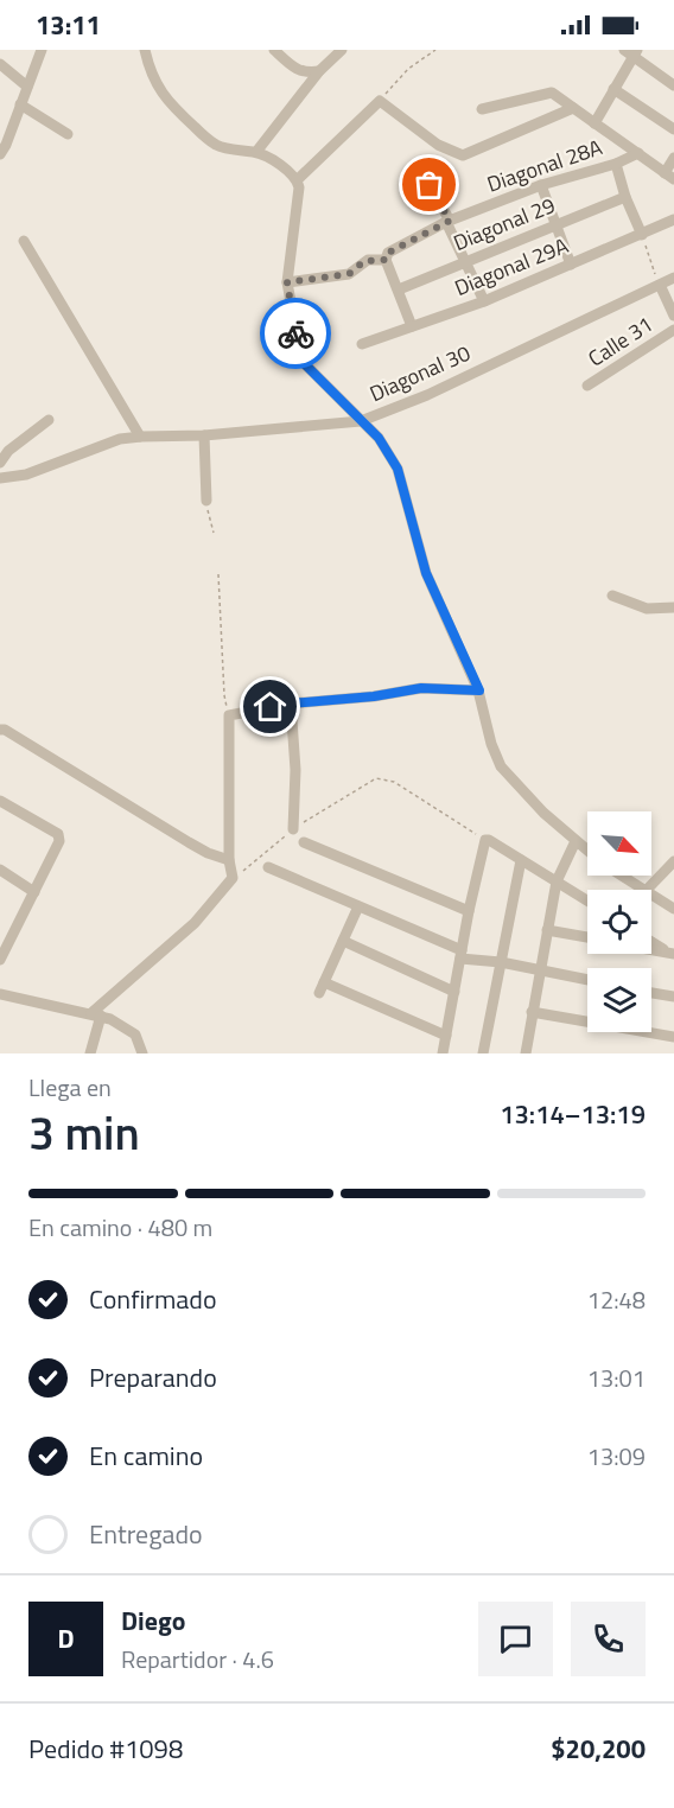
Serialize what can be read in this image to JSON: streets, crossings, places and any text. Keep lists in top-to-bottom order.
{
  "streets": {
    "street": [
      "Diagonal 28A",
      "Diagonal 29",
      "Diagonal 29A",
      "Calle 31",
      "Diagonal 30"
    ]
  },
  "north": "bottom right",
  "page": {
    "status": "13:11",
    "heading": ["3 min", "Llega en", "13:14–13:19"],
    "panel": [
      "Diego",
      "Repartidor · 4.6",
      "Pedido #1098",
      "$20,200"
    ],
    "bar": "En camino · 480 m",
    "list": [
      ["Confirmado", "12:48"],
      ["Preparando", "13:01"],
      ["En camino", "13:09"],
      "Entregado"
    ],
    "round": "D"
  }
}
